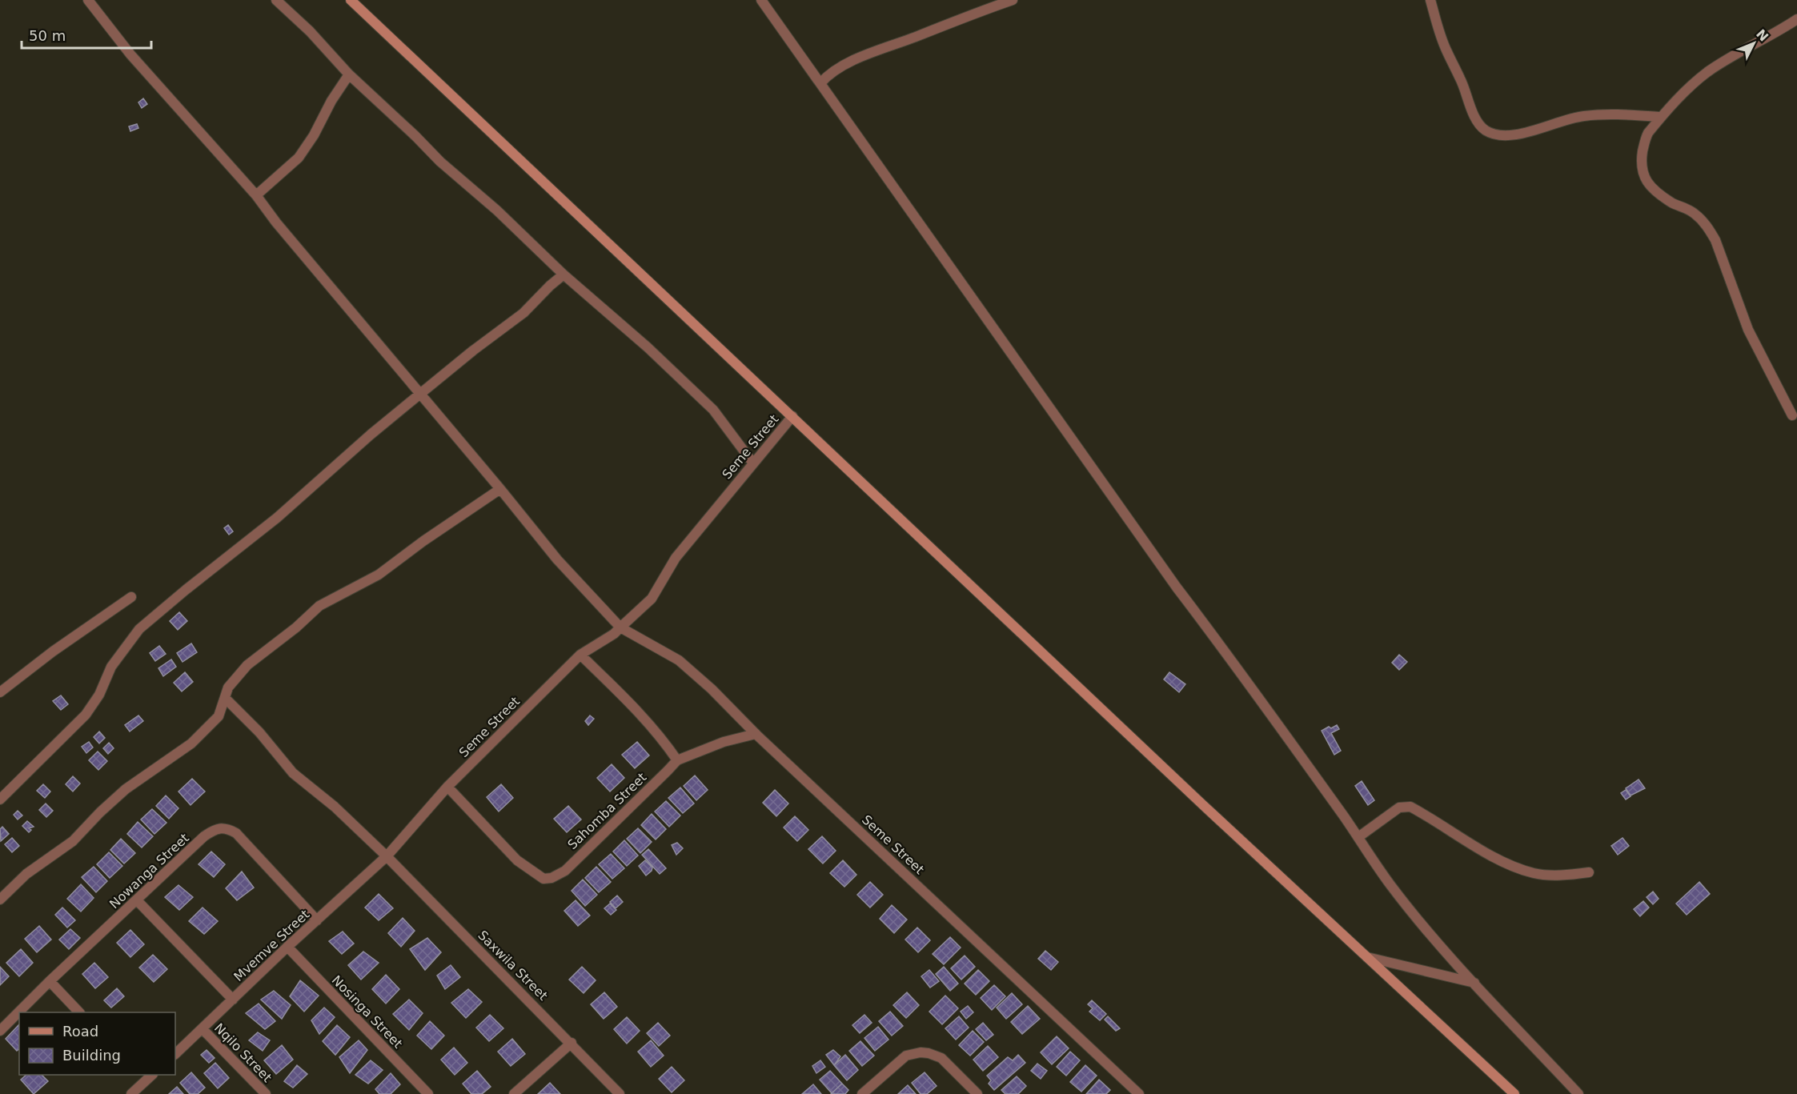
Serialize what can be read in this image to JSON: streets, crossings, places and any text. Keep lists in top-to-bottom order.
{
  "streets": {
    "street": [
      "Seme Street",
      "Sahomba Street",
      "Nowanga Street",
      "Mvemve Street",
      "Saxwila Street",
      "Nosinga Street",
      "Nqilo Street"
    ]
  },
  "crossings": [
    ["Seme Street", "Sahomba Street"],
    ["Seme Street", "Mvemve Street"],
    ["Seme Street", "Saxwila Street"],
    ["Nowanga Street", "Mvemve Street"],
    ["Mvemve Street", "Saxwila Street"],
    ["Mvemve Street", "Nosinga Street"],
    ["Mvemve Street", "Nqilo Street"]
  ],
  "legend": ["Road", "Building"],
  "scale_bar": "50 m",
  "north": "top right"
}
